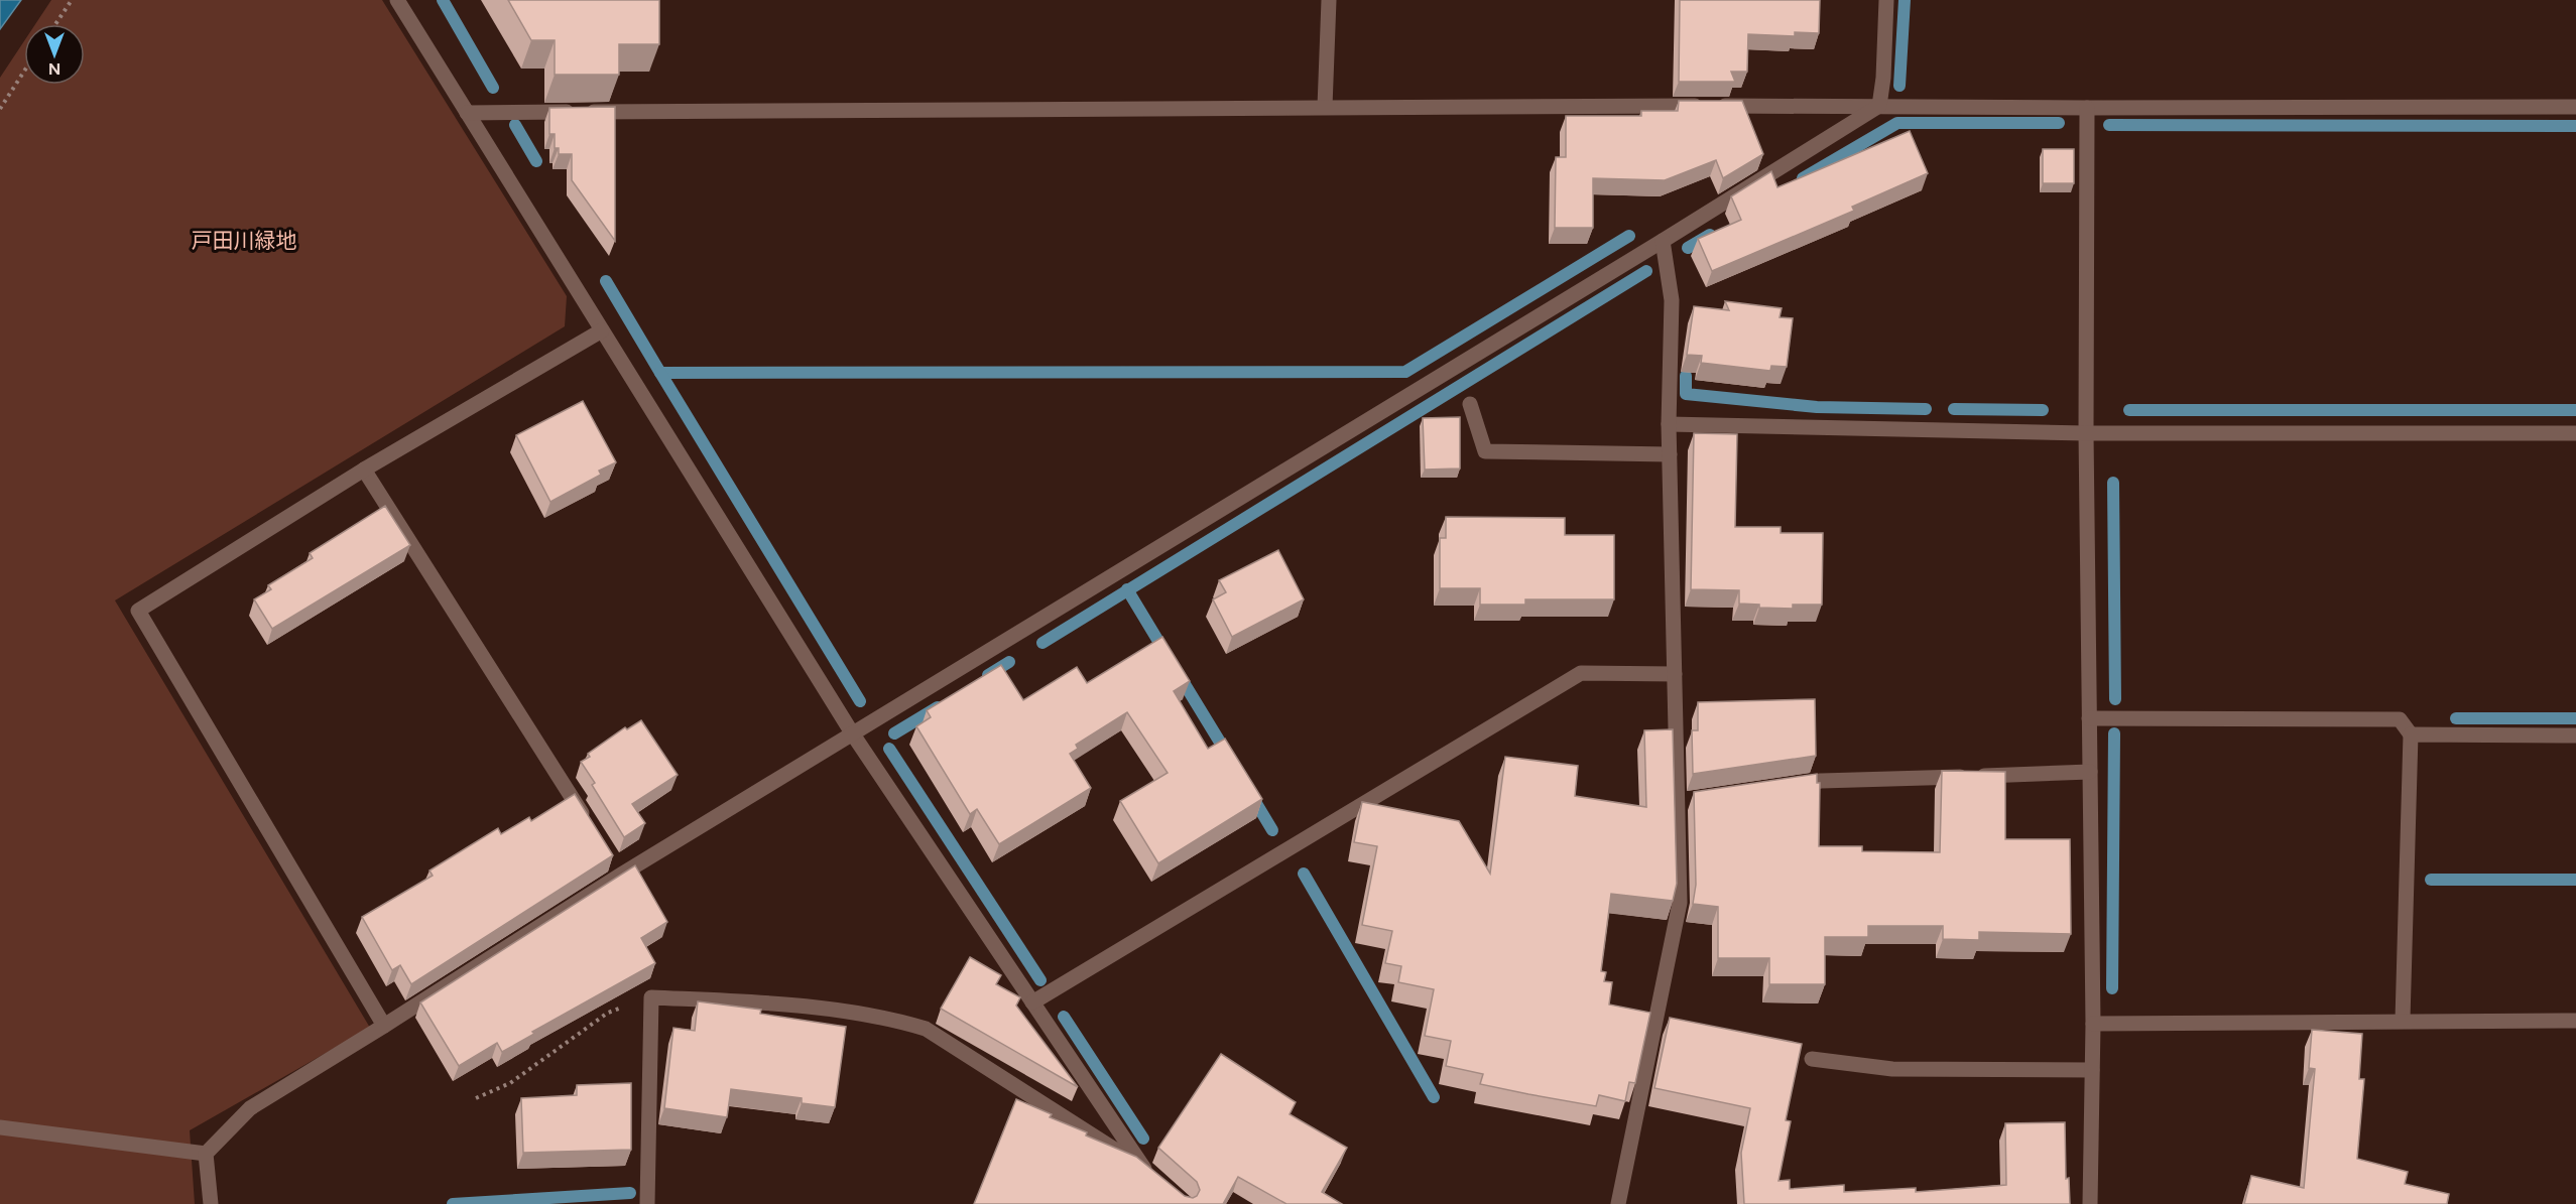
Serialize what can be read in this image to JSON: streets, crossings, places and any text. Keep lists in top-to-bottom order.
{
  "parks": ["戸田川緑地"],
  "north": "bottom"
}
